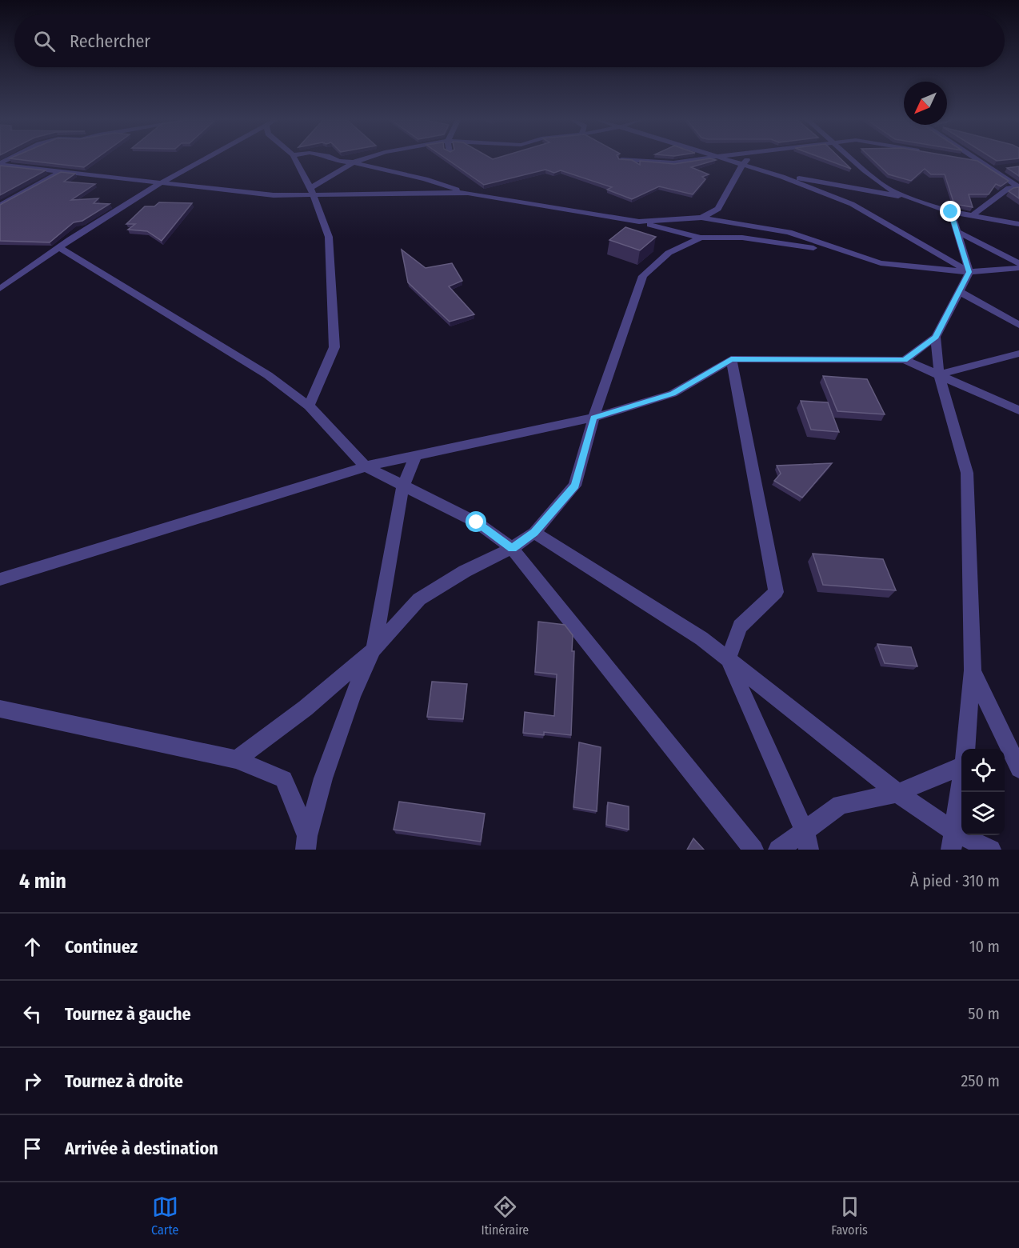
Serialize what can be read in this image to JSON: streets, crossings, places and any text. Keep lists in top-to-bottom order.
{
  "north": "bottom left",
  "page": {
    "search": "Rechercher",
    "heading": ["4 min", "À pied · 310 m"],
    "list": [
      ["Continuez", "10 m"],
      ["Tournez à gauche", "50 m"],
      ["Tournez à droite", "250 m"],
      "Arrivée à destination"
    ],
    "nav": ["Carte", "Itinéraire", "Favoris"]
  }
}
